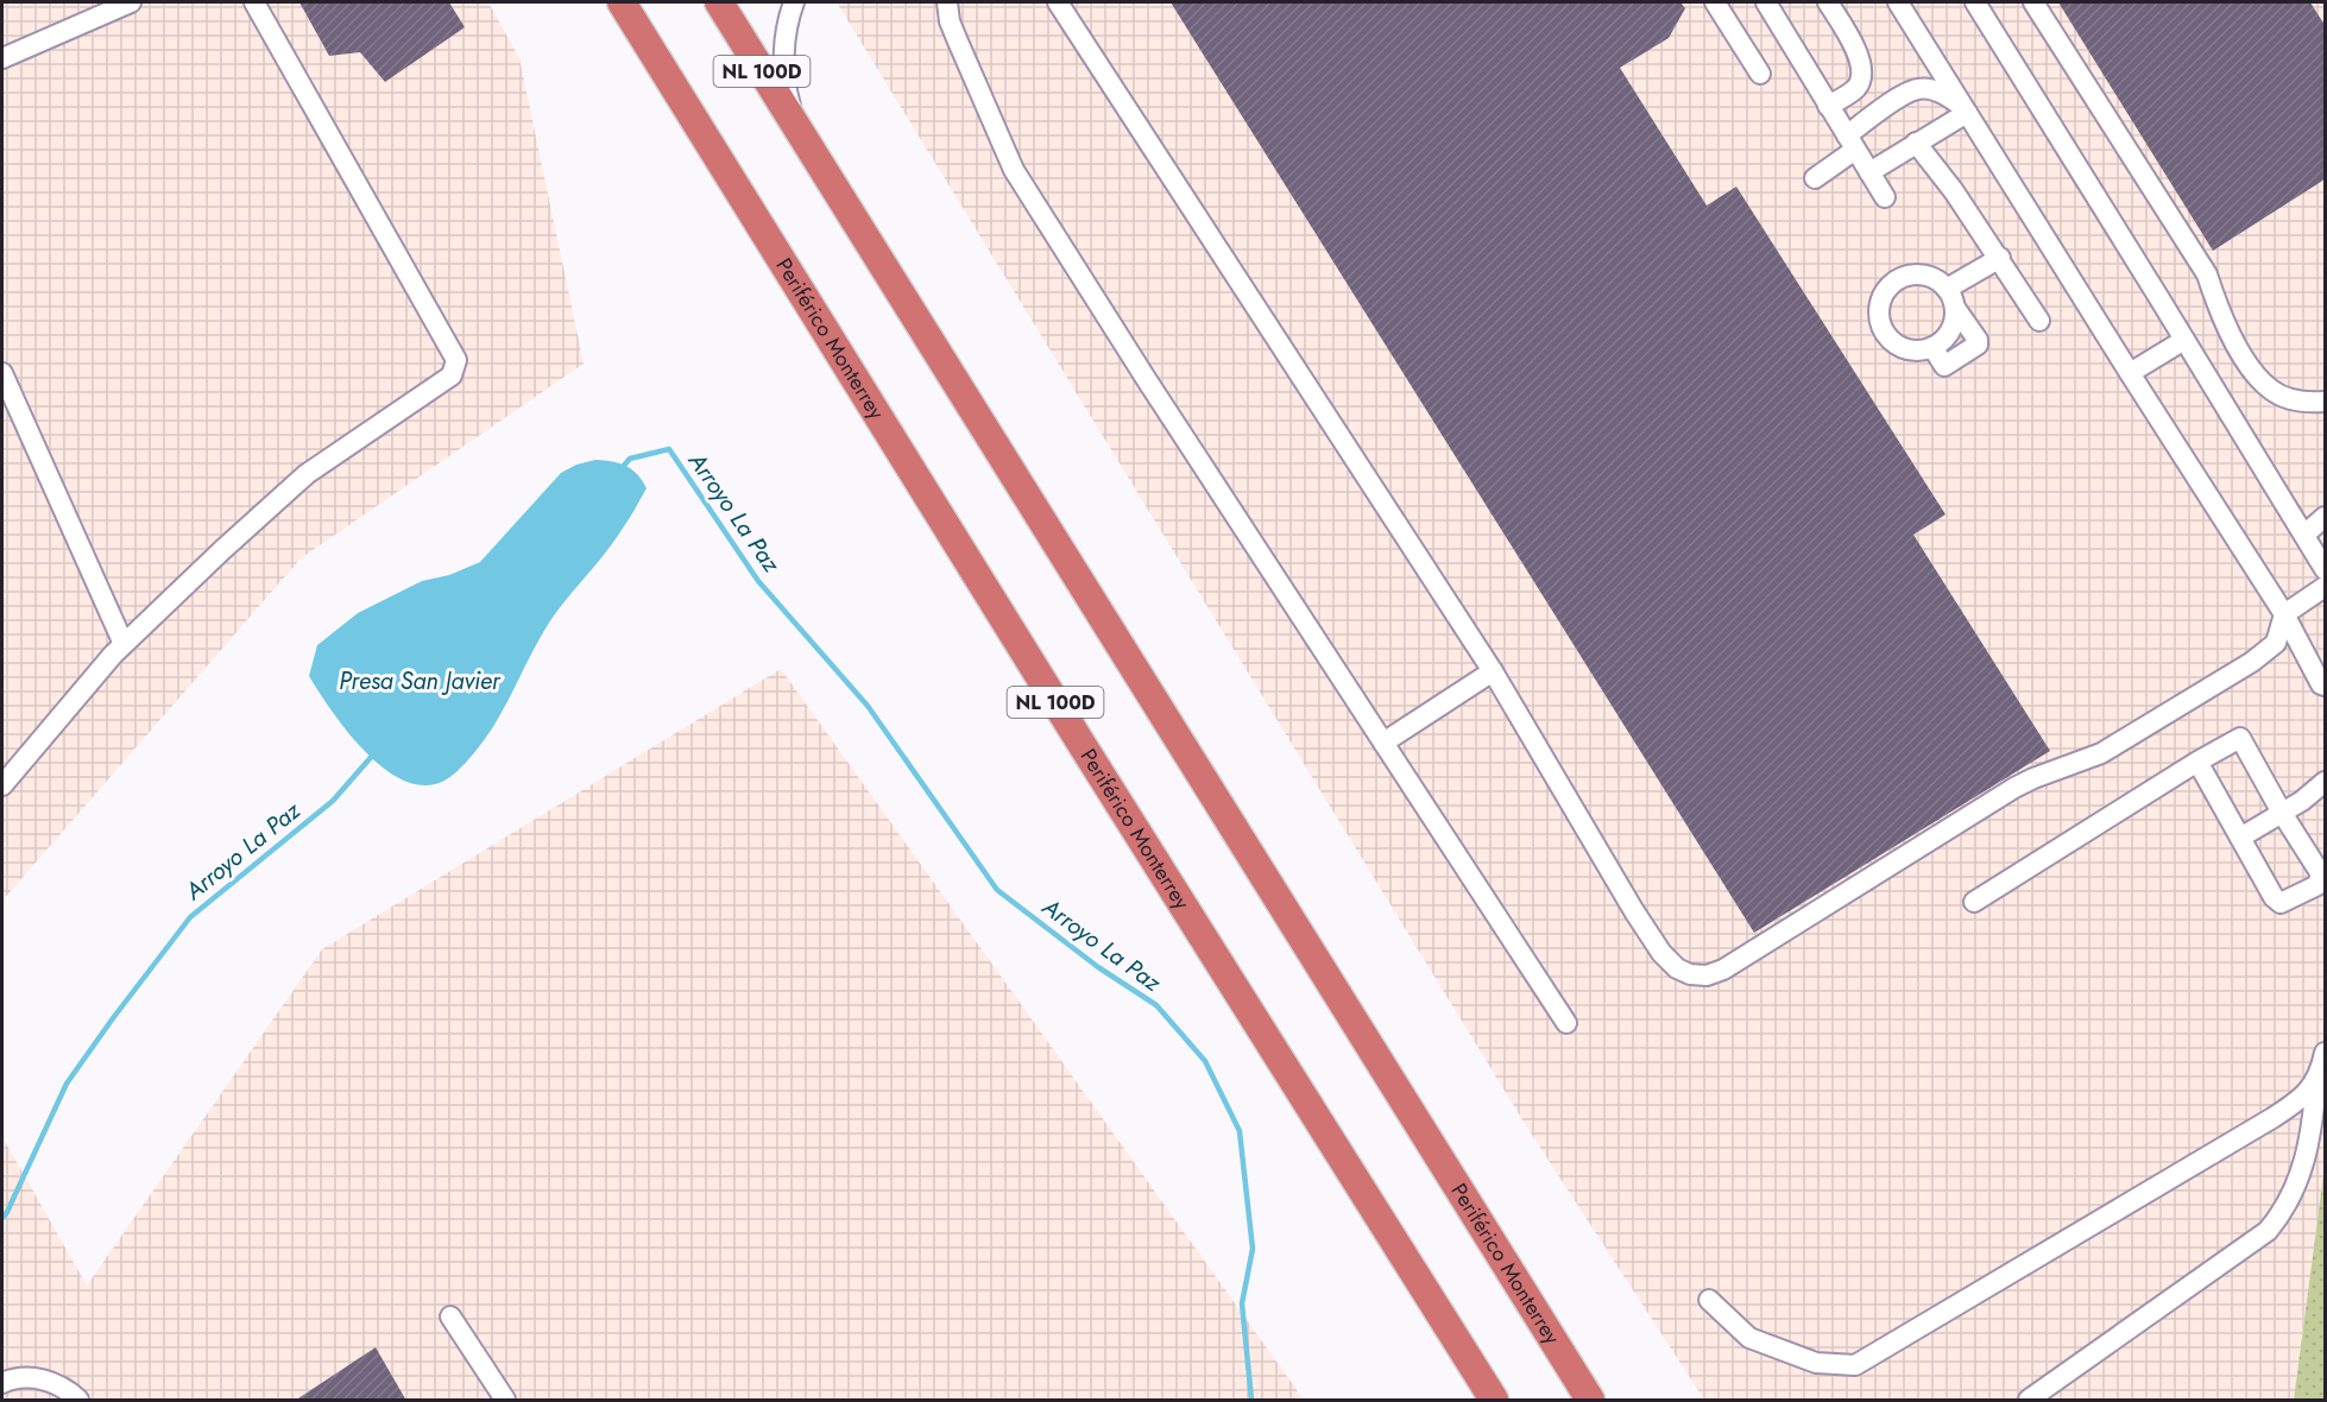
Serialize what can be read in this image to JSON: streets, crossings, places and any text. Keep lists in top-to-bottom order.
{
  "streets": {
    "highway": ["NL 100D", "Periférico Monterrey"]
  },
  "water": ["Arroyo La Paz", "Presa San Javier"]
}
